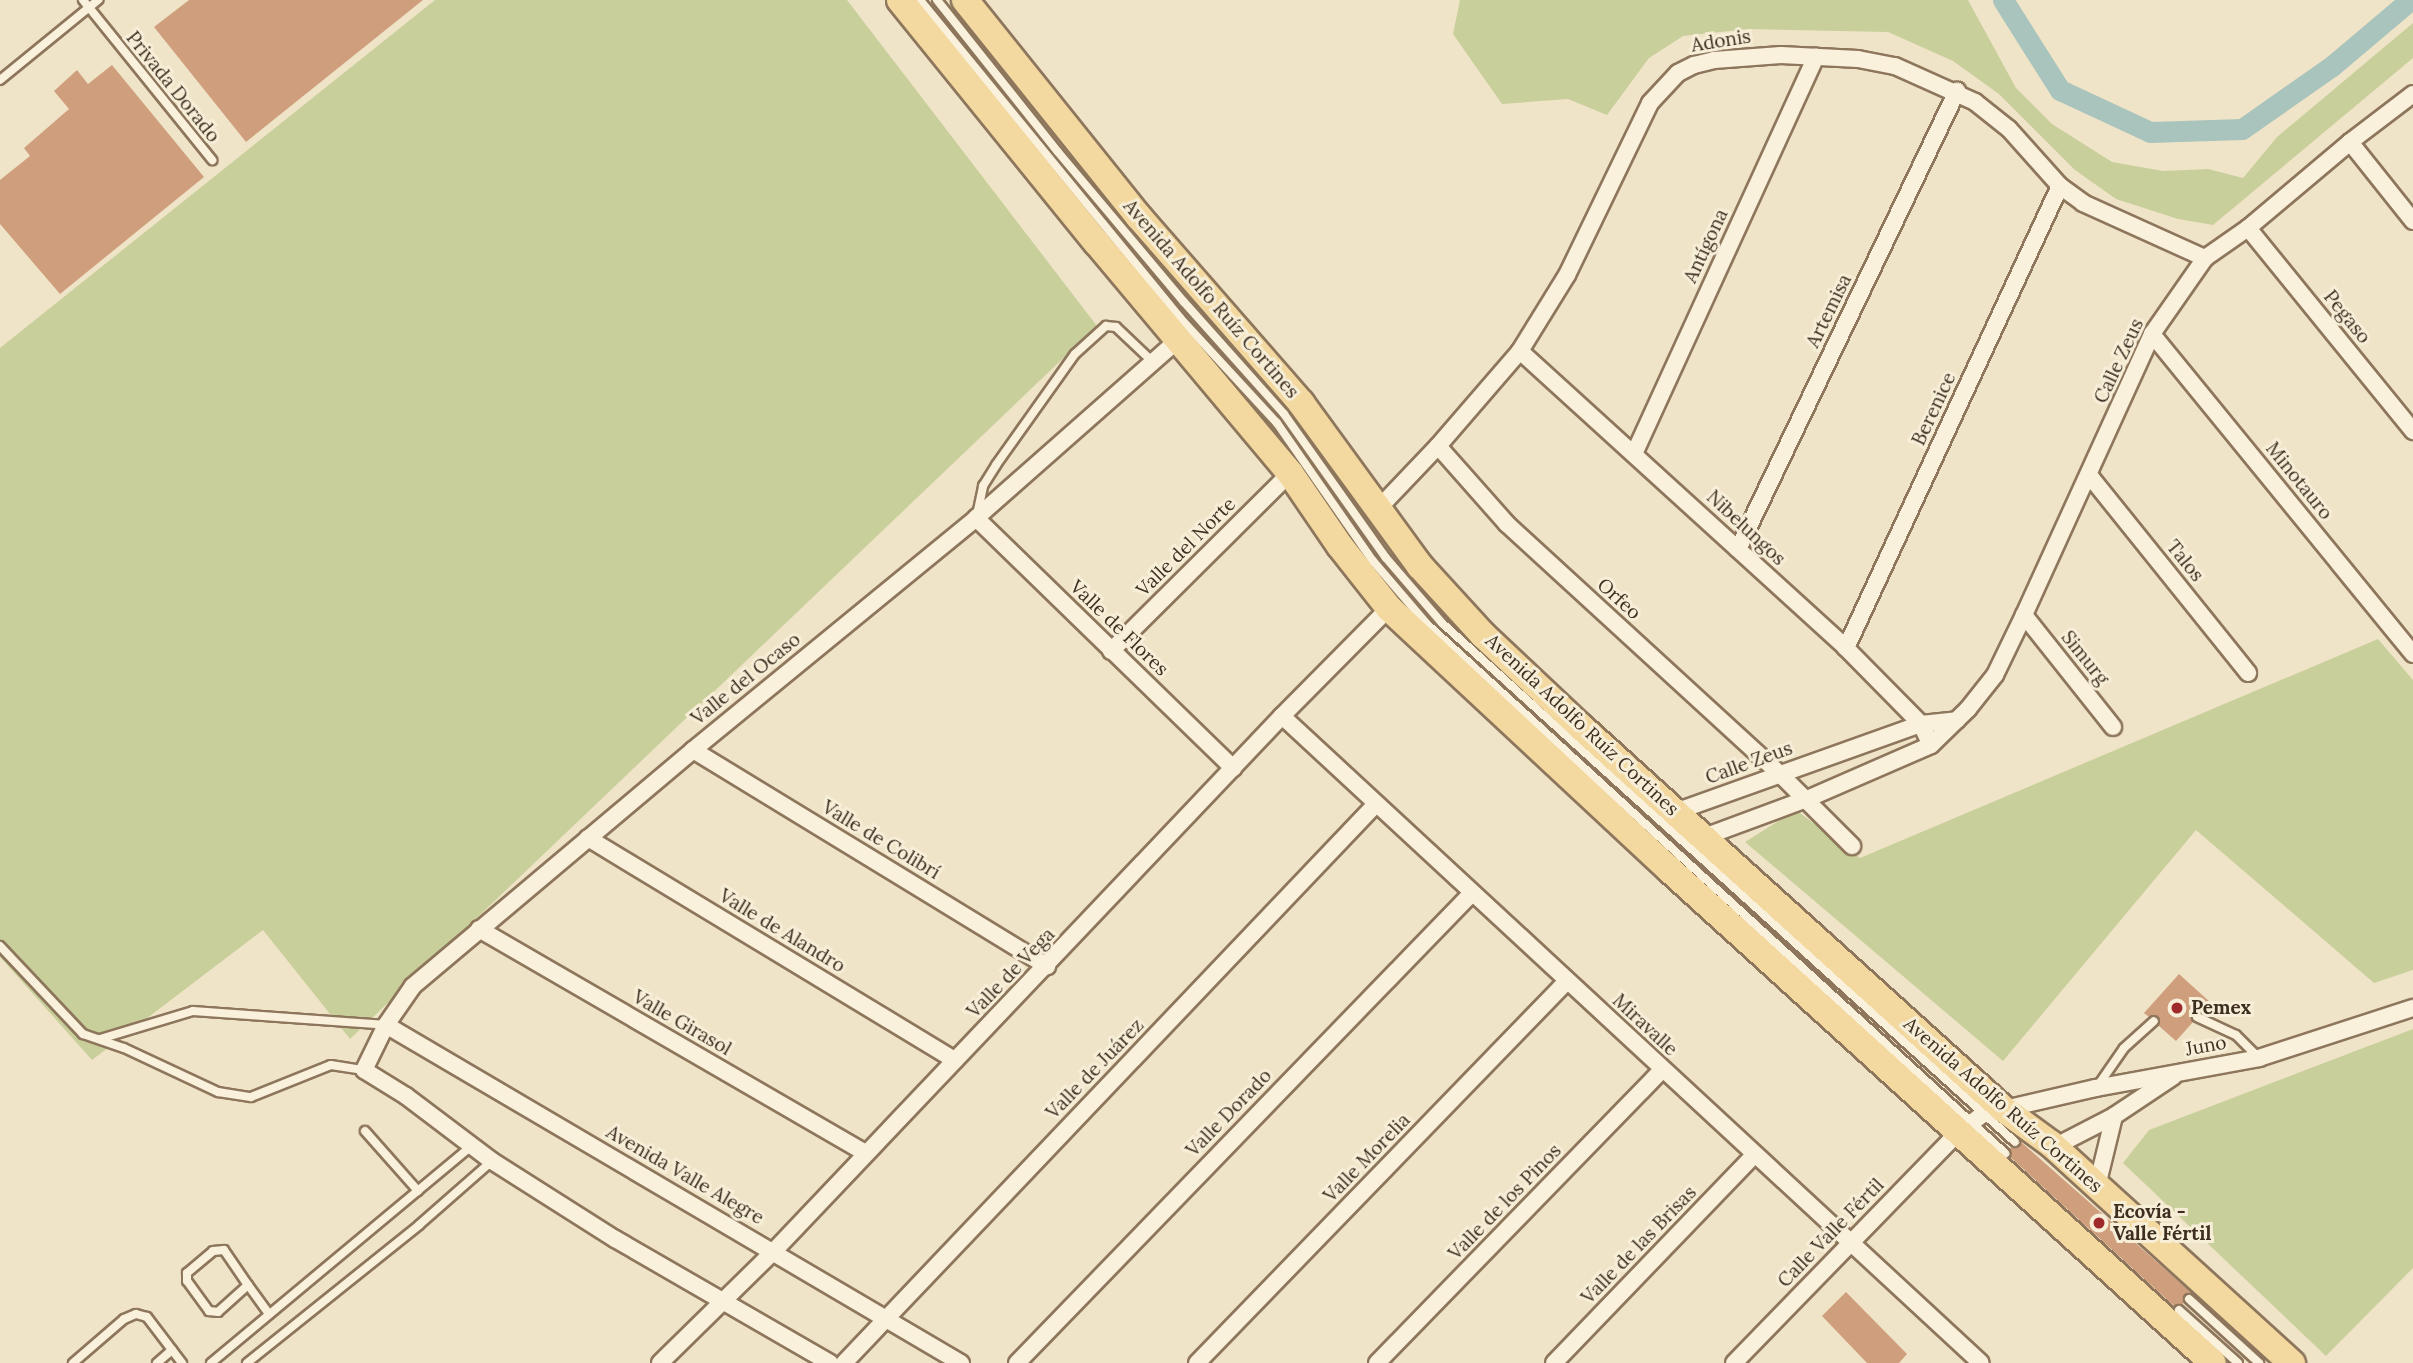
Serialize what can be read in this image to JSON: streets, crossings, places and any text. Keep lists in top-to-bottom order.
{
  "streets": {
    "main road": ["Avenida Adolfo Ruíz Cortines"],
    "street": [
      "Adonis",
      "Antígona",
      "Artemisa",
      "Pegaso",
      "Calle Zeus",
      "Berenice",
      "Minotauro",
      "Nibelungos",
      "Valle del Norte",
      "Talos",
      "Orfeo",
      "Valle de Flores",
      "Simurg",
      "Valle del Ocaso",
      "Valle de Colibrí",
      "Valle de Alandro",
      "Valle de Vega",
      "Valle Girasol",
      "Miravalle",
      "Juno",
      "Valle de Juárez",
      "Valle Dorado",
      "Valle Morelia",
      "Avenida Valle Alegre",
      "Valle de los Pinos",
      "Calle Valle Fértil",
      "Valle de las Brisas"
    ],
    "lane": ["Privada Dorado"]
  },
  "crossings": [
    ["Adonis", "Antígona"],
    ["Adonis", "Avenida Adolfo Ruíz Cortines"],
    ["Adonis", "Artemisa"],
    ["Adonis", "Calle Zeus"],
    ["Adonis", "Berenice"],
    ["Adonis", "Nibelungos"],
    ["Adonis", "Orfeo"],
    ["Antígona", "Nibelungos"],
    ["Avenida Adolfo Ruíz Cortines", "Calle Zeus"],
    ["Avenida Adolfo Ruíz Cortines", "Valle del Norte"],
    ["Avenida Adolfo Ruíz Cortines", "Valle del Ocaso"],
    ["Avenida Adolfo Ruíz Cortines", "Valle de Vega"],
    ["Avenida Adolfo Ruíz Cortines", "Juno"],
    ["Avenida Adolfo Ruíz Cortines", "Calle Valle Fértil"],
    ["Artemisa", "Nibelungos"],
    ["Pegaso", "Calle Zeus"],
    ["Calle Zeus", "Minotauro"],
    ["Calle Zeus", "Nibelungos"],
    ["Calle Zeus", "Talos"],
    ["Calle Zeus", "Orfeo"],
    ["Calle Zeus", "Simurg"],
    ["Berenice", "Nibelungos"],
    ["Valle del Norte", "Valle de Flores"],
    ["Valle de Flores", "Valle del Ocaso"],
    ["Valle de Flores", "Valle de Vega"],
    ["Valle del Ocaso", "Valle de Colibrí"],
    ["Valle del Ocaso", "Valle de Alandro"],
    ["Valle del Ocaso", "Valle Girasol"],
    ["Valle del Ocaso", "Avenida Valle Alegre"],
    ["Valle de Colibrí", "Valle de Vega"],
    ["Valle de Alandro", "Valle de Vega"],
    ["Valle de Vega", "Valle Girasol"],
    ["Valle de Vega", "Miravalle"],
    ["Valle de Vega", "Avenida Valle Alegre"],
    ["Miravalle", "Valle de Juárez"],
    ["Miravalle", "Valle Dorado"],
    ["Miravalle", "Valle Morelia"],
    ["Miravalle", "Valle de los Pinos"],
    ["Miravalle", "Calle Valle Fértil"],
    ["Miravalle", "Valle de las Brisas"],
    ["Juno", "Calle Valle Fértil"],
    ["Valle de Juárez", "Avenida Valle Alegre"]
  ],
  "places": ["Pemex", "Ecovía - Valle Fértil"]
}
